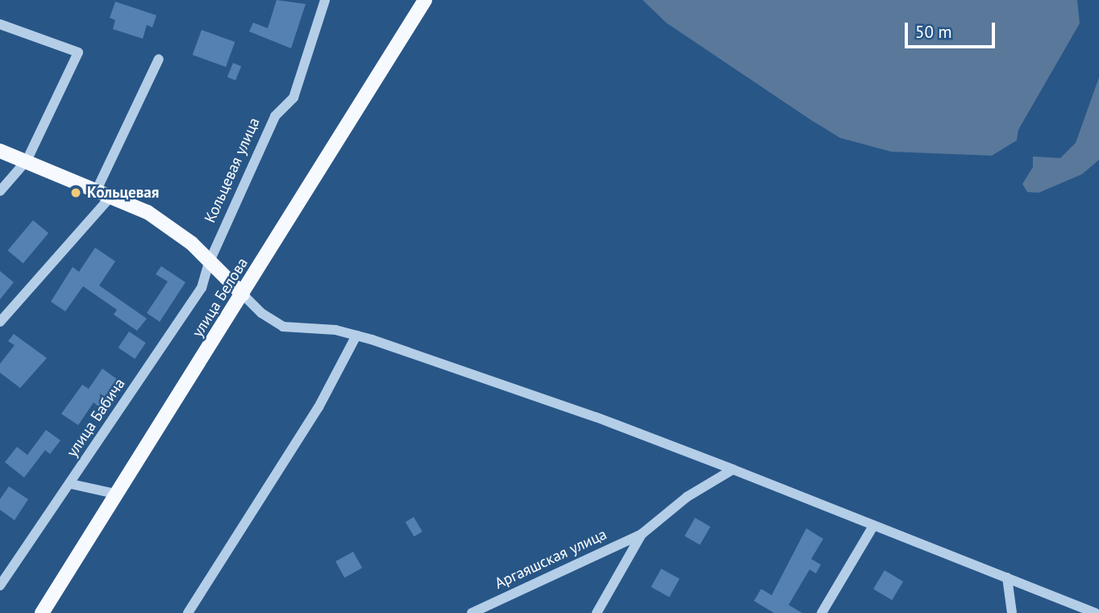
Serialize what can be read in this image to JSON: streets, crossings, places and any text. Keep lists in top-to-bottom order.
{
  "streets": {
    "main road": ["улица Белова"],
    "street": ["Кольцевая улица", "улица Бабича", "Аргаяшская улица"]
  },
  "crossings": [
    ["Кольцевая улица", "улица Бабича"]
  ],
  "places": ["Кольцевая"],
  "scale_bar": "50 m"
}
